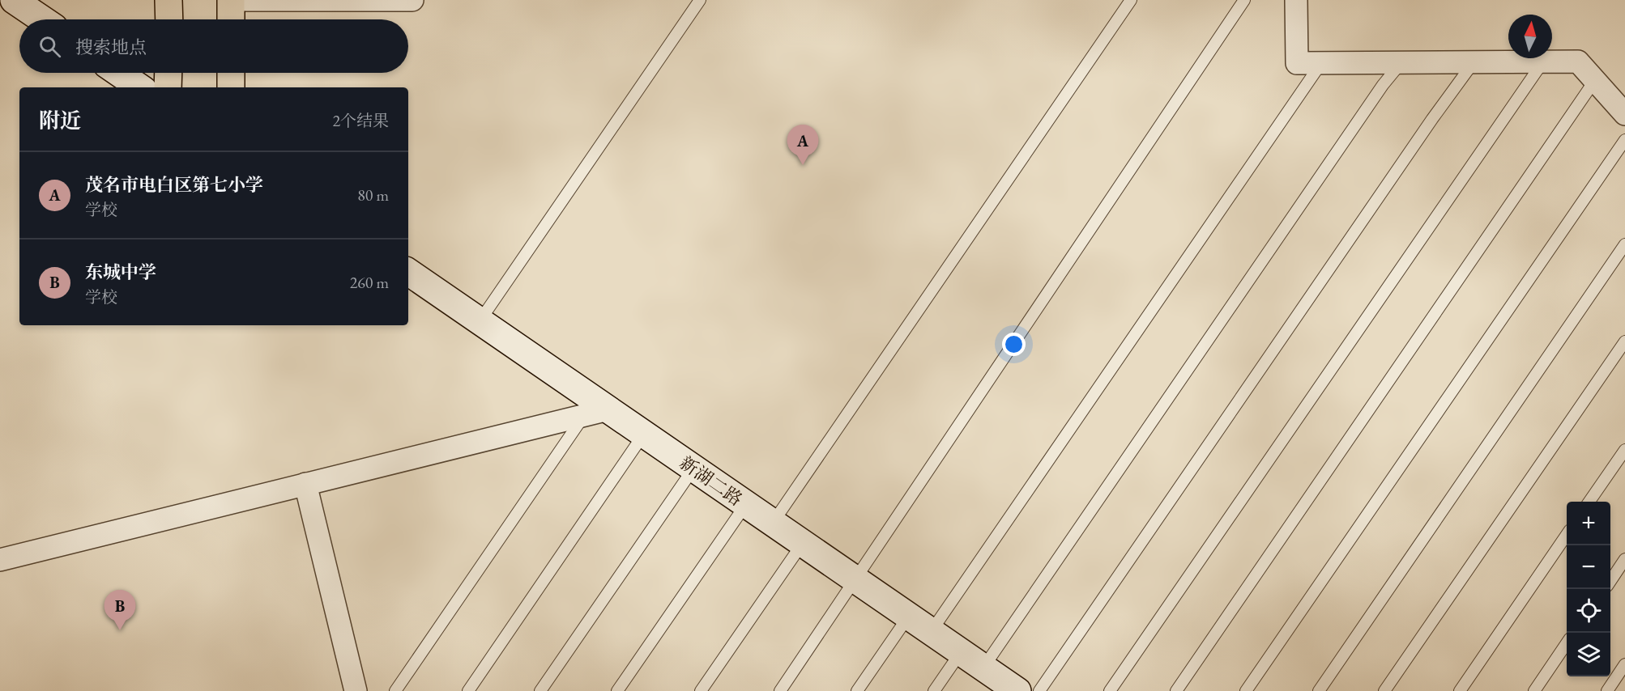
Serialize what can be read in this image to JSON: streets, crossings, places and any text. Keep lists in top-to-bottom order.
{
  "streets": {
    "main road": ["新湖二路"]
  },
  "north": "top",
  "page": {
    "search": "搜索地点",
    "heading": ["附近", "2个结果"],
    "pins": ["A", "B"],
    "list": [
      {
        "mark": "A",
        "name": "茂名市电白区第七小学",
        "note": "学校",
        "value": "80 m"
      },
      {
        "mark": "B",
        "name": "东城中学",
        "note": "学校",
        "value": "260 m"
      }
    ],
    "map_buttons": ["+", "−"]
  }
}
